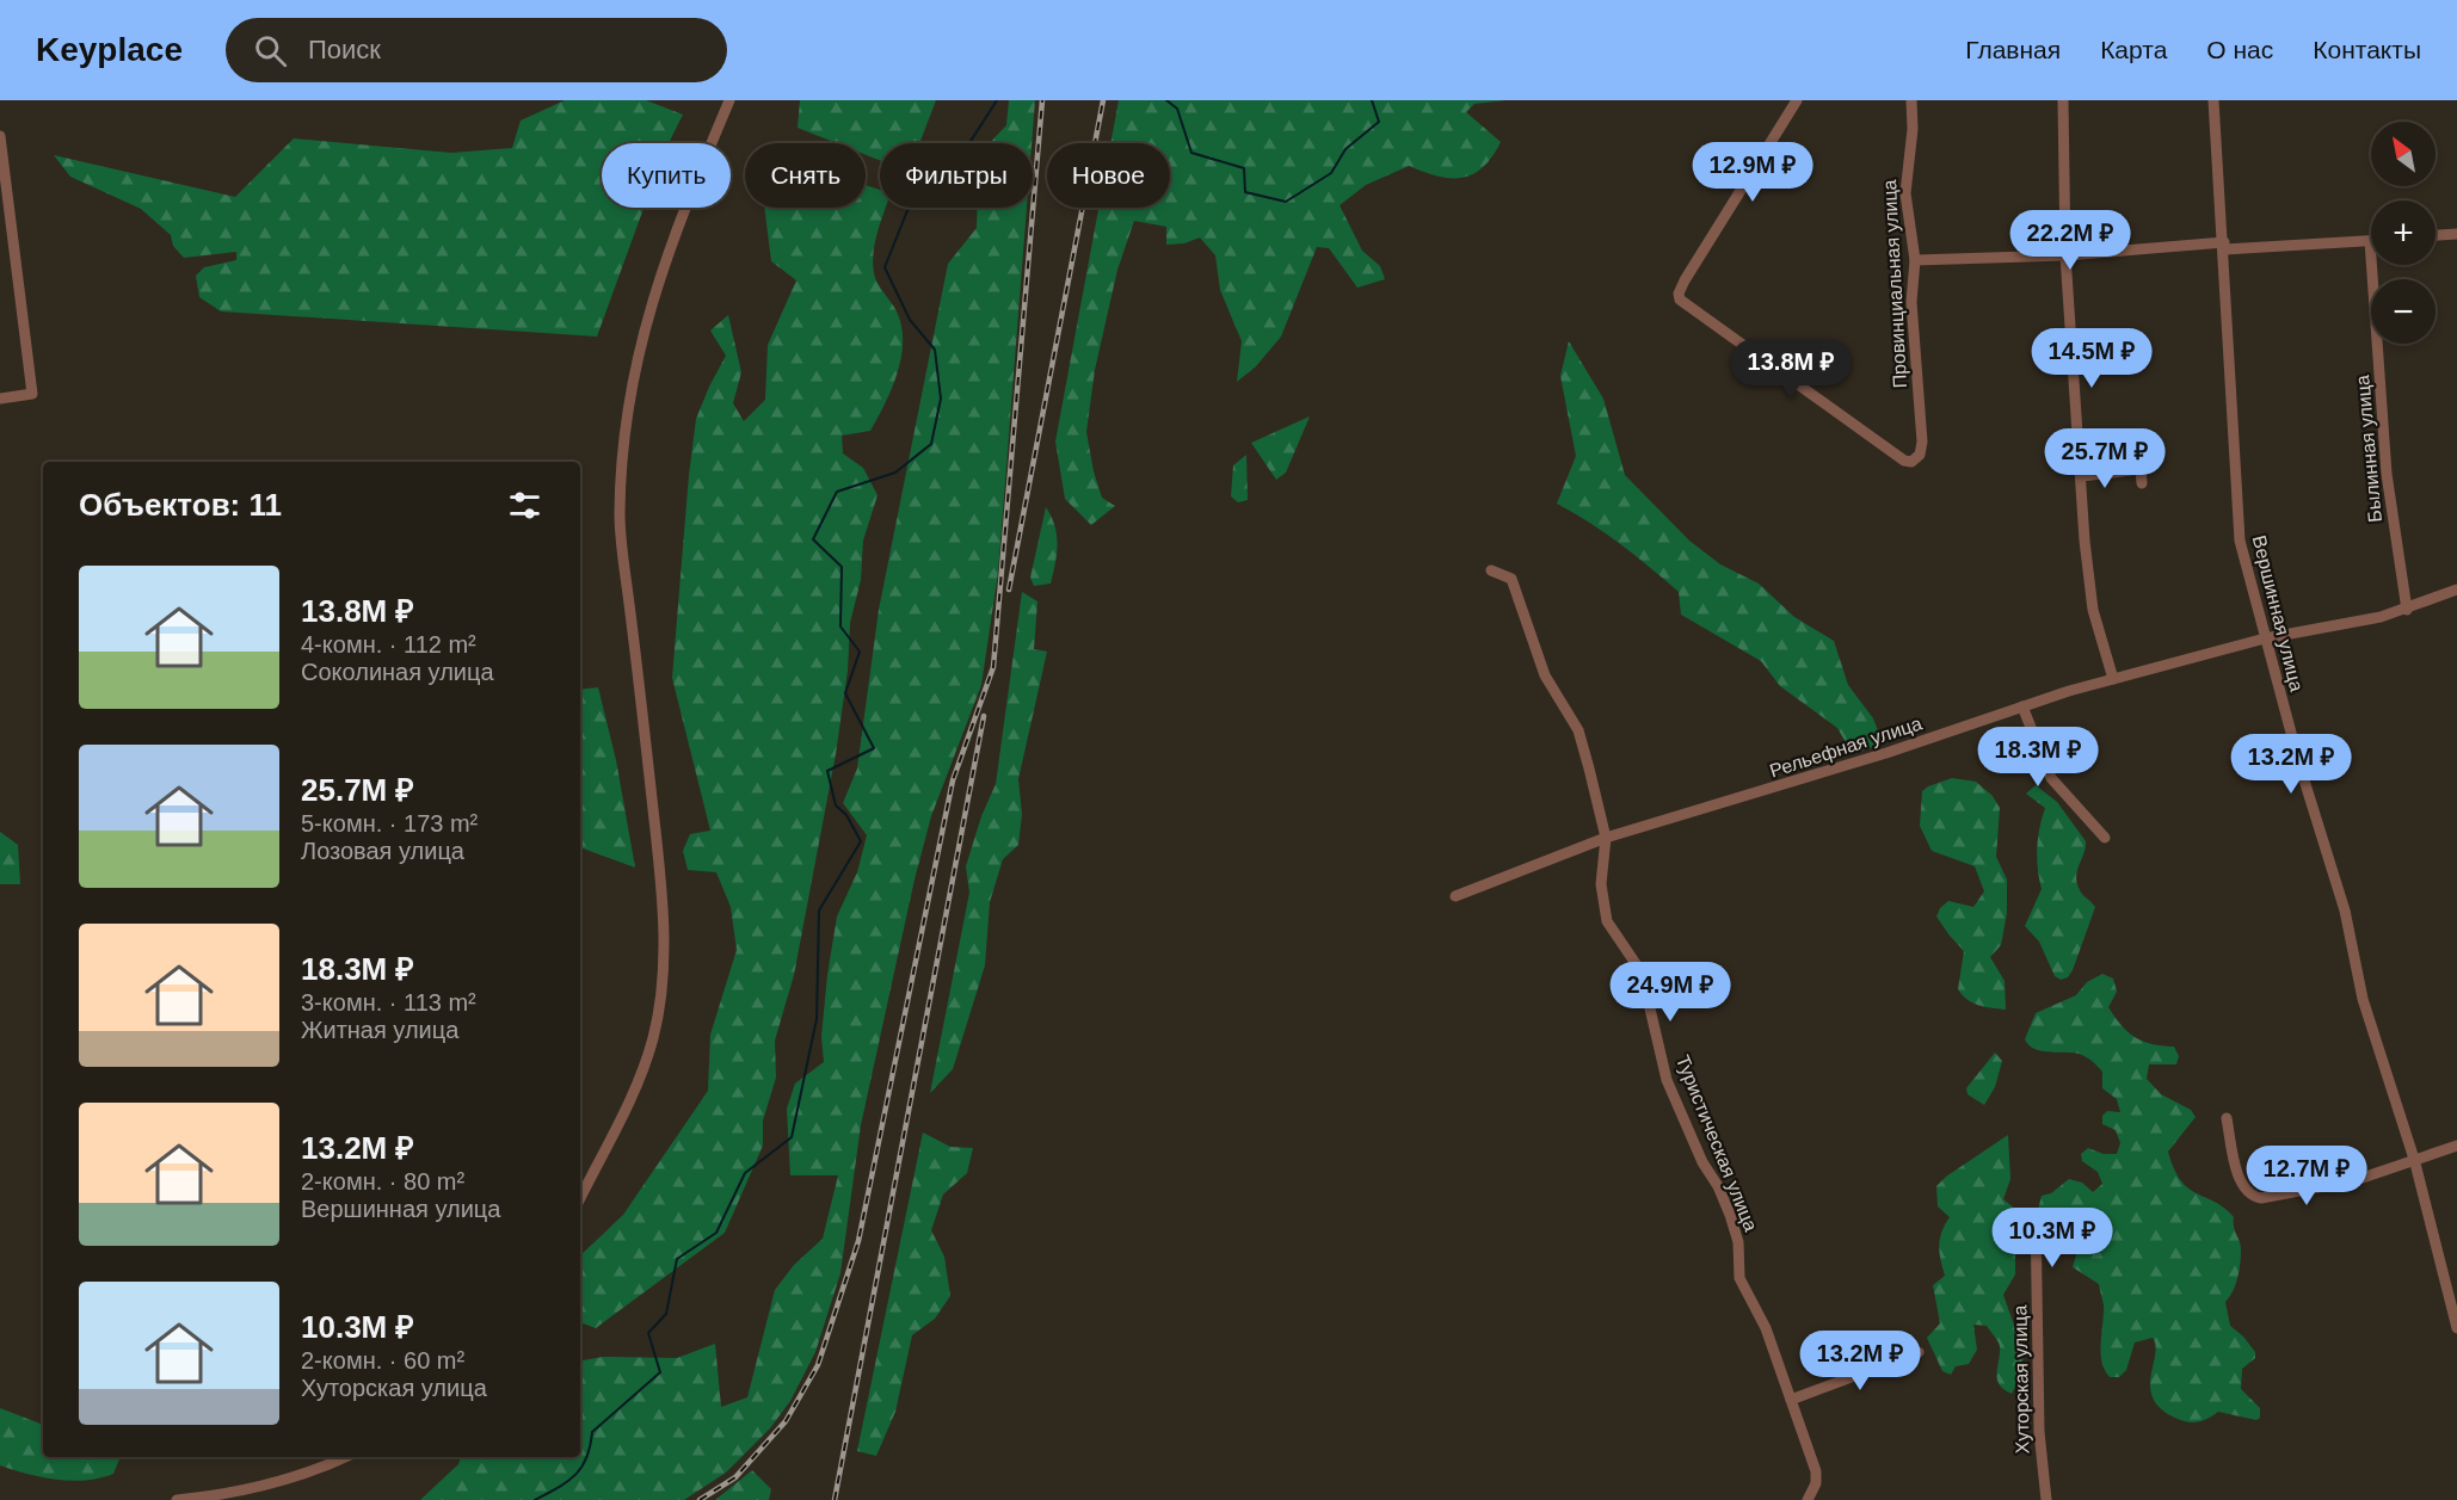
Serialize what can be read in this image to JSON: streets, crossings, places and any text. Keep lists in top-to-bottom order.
{
  "streets": {
    "street": [
      "Провинциальная улица",
      "Былинная улица",
      "Вершинная улица",
      "Рельефная улица",
      "Туристическая улица",
      "Хуторская улица"
    ]
  },
  "crossings": [
    ["Былинная улица", "Рельефная улица"],
    ["Вершинная улица", "Рельефная улица"],
    ["Рельефная улица", "Туристическая улица"]
  ],
  "north": "top left",
  "page": {
    "header": "Keyplace",
    "search": "Поиск",
    "nav": [
      "Главная",
      "Карта",
      "О нас",
      "Контакты"
    ],
    "map_buttons": ["+", "−"],
    "price": [
      "12.9M ₽",
      "22.2M ₽",
      "14.5M ₽",
      "13.8M ₽",
      "25.7M ₽",
      "18.3M ₽",
      "13.2M ₽",
      "24.9M ₽",
      "12.7M ₽",
      "10.3M ₽",
      "13.2M ₽"
    ],
    "chip": [
      "Купить",
      "Снять",
      "Фильтры",
      "Новое"
    ],
    "heading": "Объектов: 11",
    "list": [
      {
        "name": "13.8M ₽",
        "note": "4-комн. · 112 m² · Соколиная улица"
      },
      {
        "name": "25.7M ₽",
        "note": "5-комн. · 173 m² · Лозовая улица"
      },
      {
        "name": "18.3M ₽",
        "note": "3-комн. · 113 m² · Житная улица"
      },
      {
        "name": "13.2M ₽",
        "note": "2-комн. · 80 m² · Вершинная улица"
      },
      {
        "name": "10.3M ₽",
        "note": "2-комн. · 60 m² · Хуторская улица"
      }
    ]
  }
}
